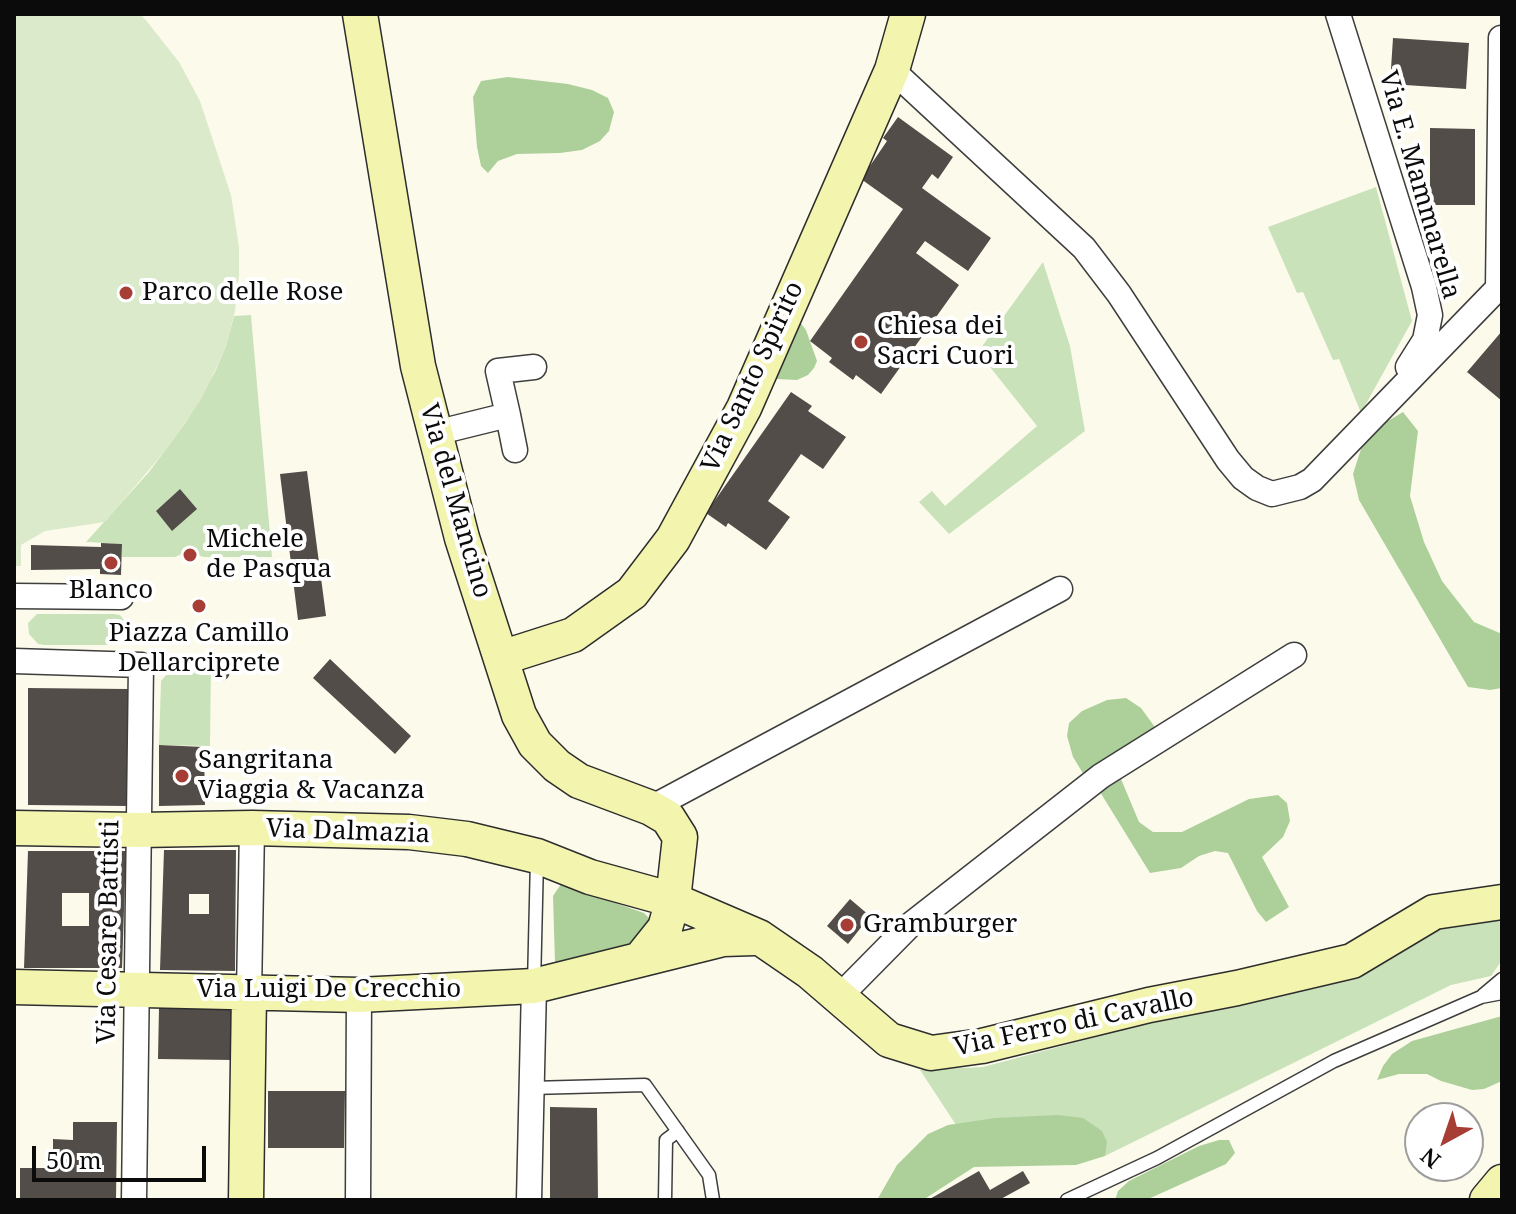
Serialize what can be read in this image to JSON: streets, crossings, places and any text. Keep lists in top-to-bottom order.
{
  "streets": {
    "street": [
      "Via E. Mammarella",
      "Via Santo Spirito",
      "Via del Mancino",
      "Via Dalmazia",
      "Via Cesare Battisti",
      "Via Luigi De Crecchio",
      "Via Ferro di Cavallo"
    ]
  },
  "crossings": [
    ["Via Santo Spirito", "Via del Mancino"],
    ["Via del Mancino", "Via Dalmazia"],
    ["Via del Mancino", "Via Ferro di Cavallo"],
    ["Via Dalmazia", "Via Cesare Battisti"],
    ["Via Dalmazia", "Via Ferro di Cavallo"],
    ["Via Cesare Battisti", "Via Luigi De Crecchio"],
    ["Via Luigi De Crecchio", "Via Ferro di Cavallo"]
  ],
  "places": [
    "Parco delle Rose",
    "Chiesa dei Sacri Cuori",
    "Michele de Pasqua",
    "Blanco",
    "Piazza Camillo Dellarciprete",
    "Sangritana Viaggia & Vacanza",
    "Gramburger"
  ],
  "scale_bar": "50 m",
  "north": "bottom left"
}
